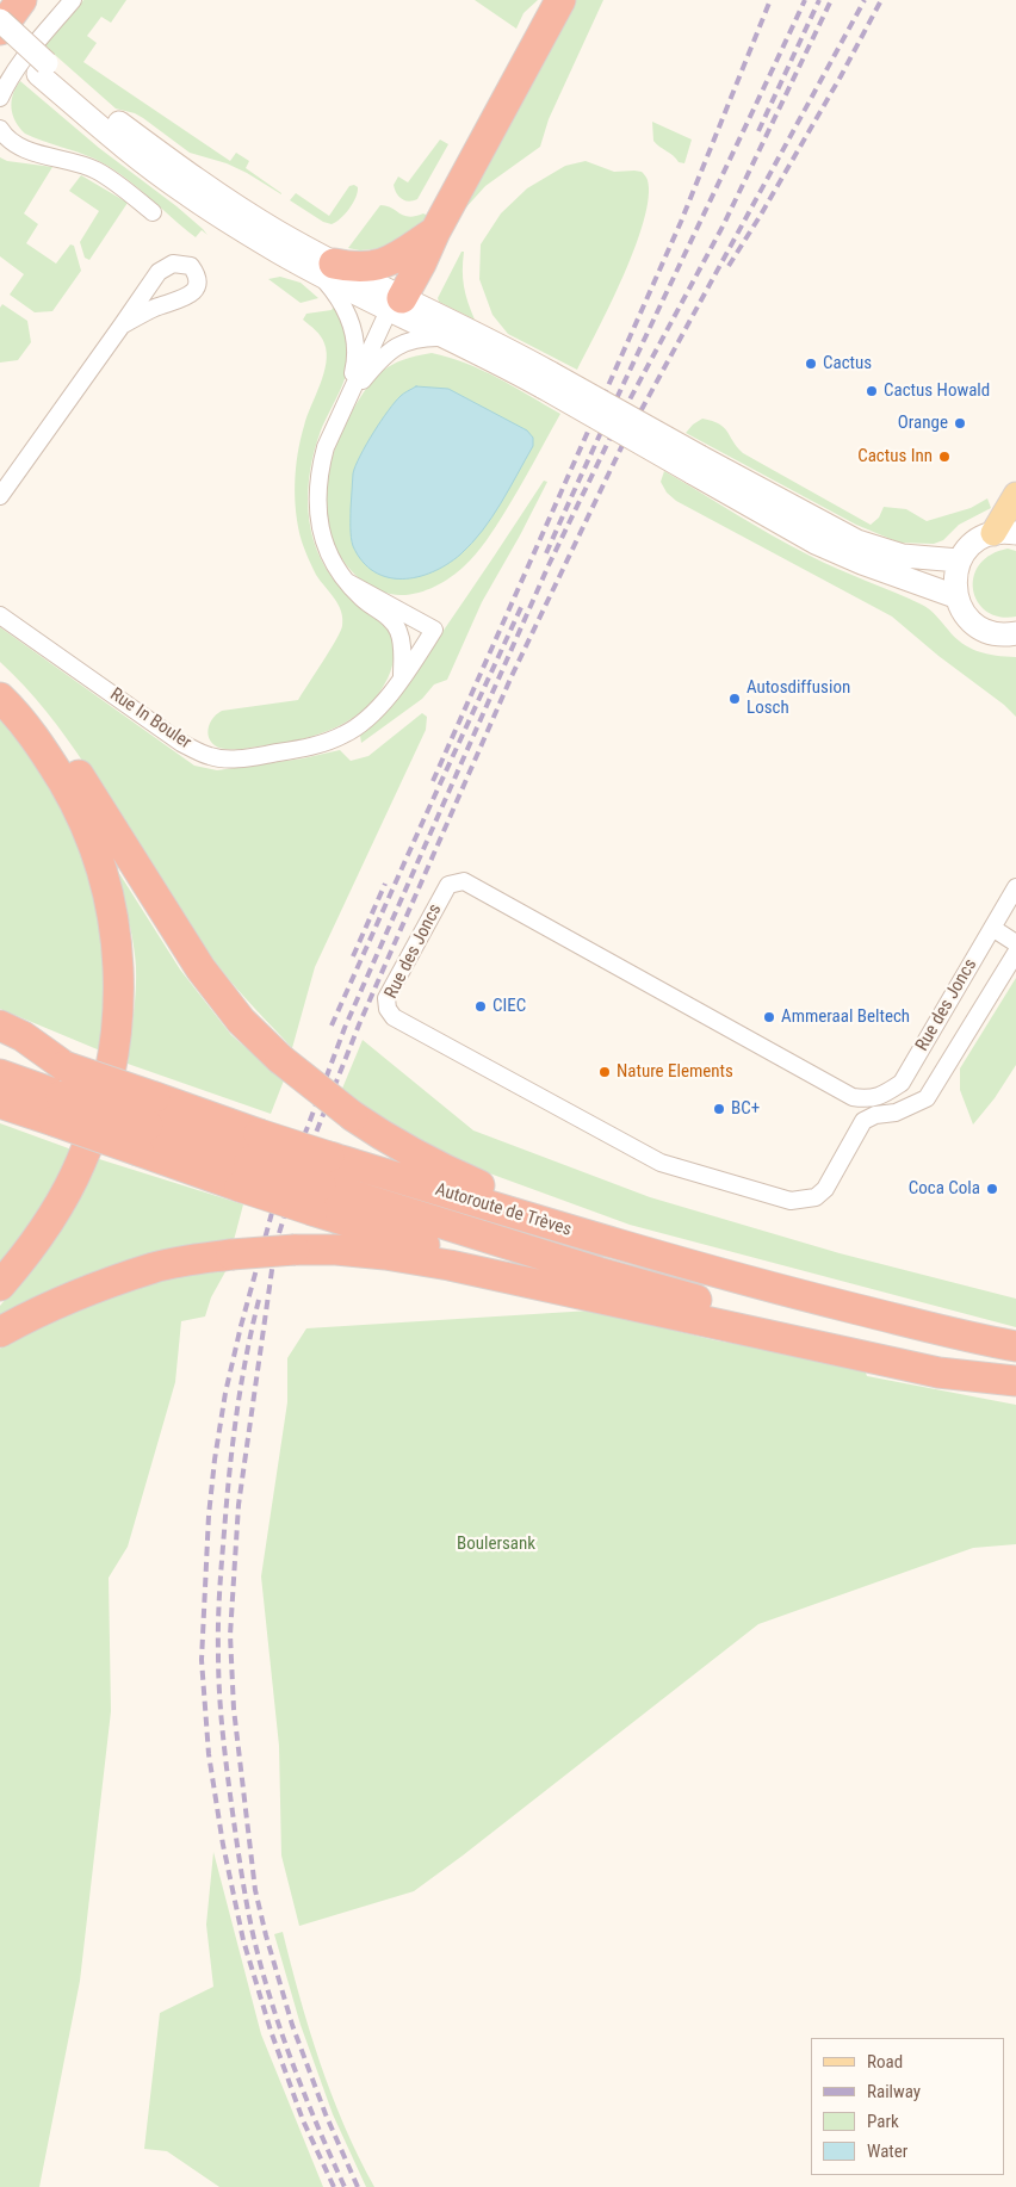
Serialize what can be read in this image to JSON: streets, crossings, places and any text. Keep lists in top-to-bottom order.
{
  "streets": {
    "highway": ["Autoroute de Trèves"],
    "street": ["Rue In Bouler", "Rue des Joncs"]
  },
  "parks": ["Boulersank"],
  "places": [
    "Cactus",
    "Cactus Howald",
    "Orange",
    "Cactus Inn",
    "Autosdiffusion Losch",
    "CIEC",
    "Ammeraal Beltech",
    "Nature Elements",
    "BC+",
    "Coca Cola"
  ],
  "legend": [
    "Road",
    "Railway",
    "Park",
    "Water"
  ]
}
